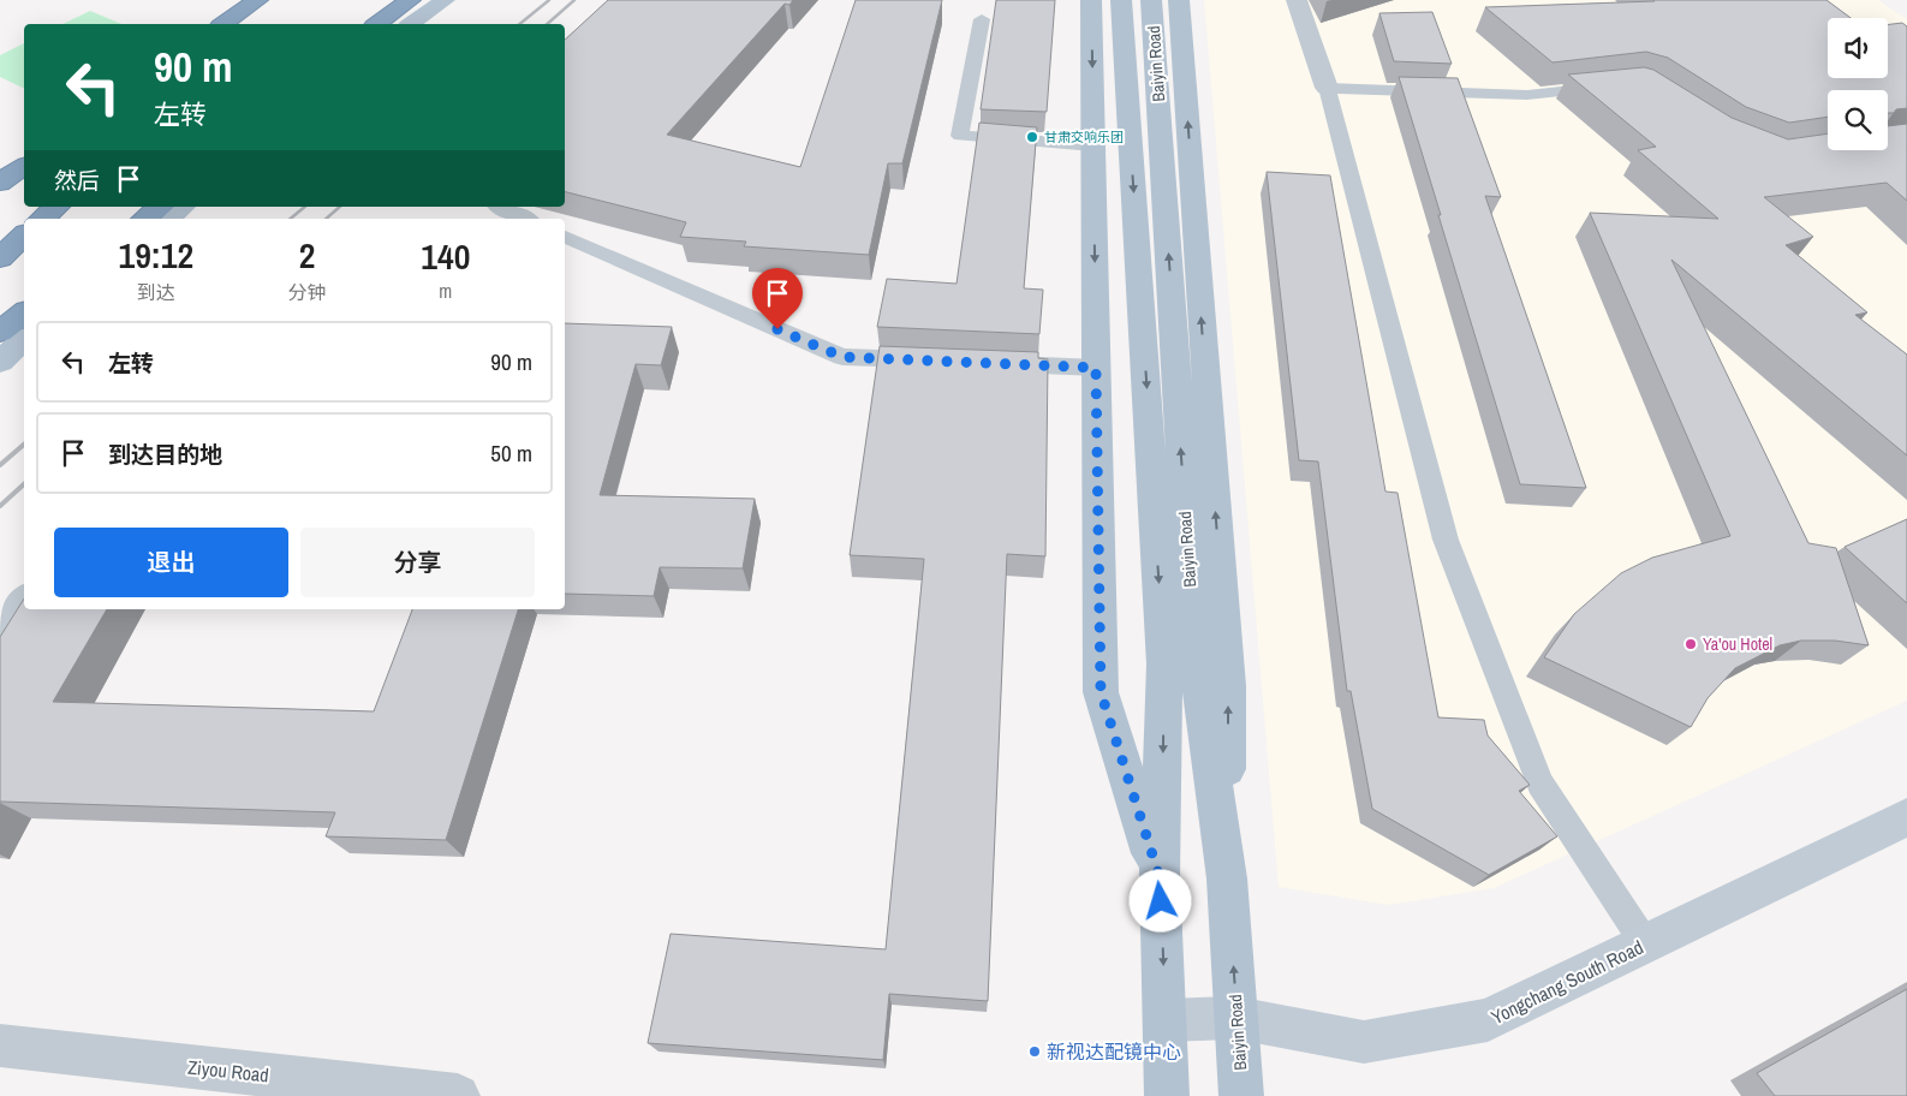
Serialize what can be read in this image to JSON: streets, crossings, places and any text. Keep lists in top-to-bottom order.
{
  "streets": {
    "main road": ["Baiyin Road"],
    "street": ["Yongchang South Road", "Ziyou Road"]
  },
  "crossings": [
    ["Baiyin Road", "Yongchang South Road"]
  ],
  "places": ["甘肃交响乐团", "Ya'ou Hotel", "新视达配镜中心"],
  "page": {
    "turn": ["90 m", "左转"],
    "then": "然后",
    "eta": [
      "19:12",
      "到达",
      "2",
      "分钟",
      "140",
      "m"
    ],
    "list": [
      {
        "name": "左转",
        "value": "90 m"
      },
      {
        "name": "到达目的地",
        "value": "50 m"
      }
    ],
    "buttons": ["退出", "分享"]
  }
}
